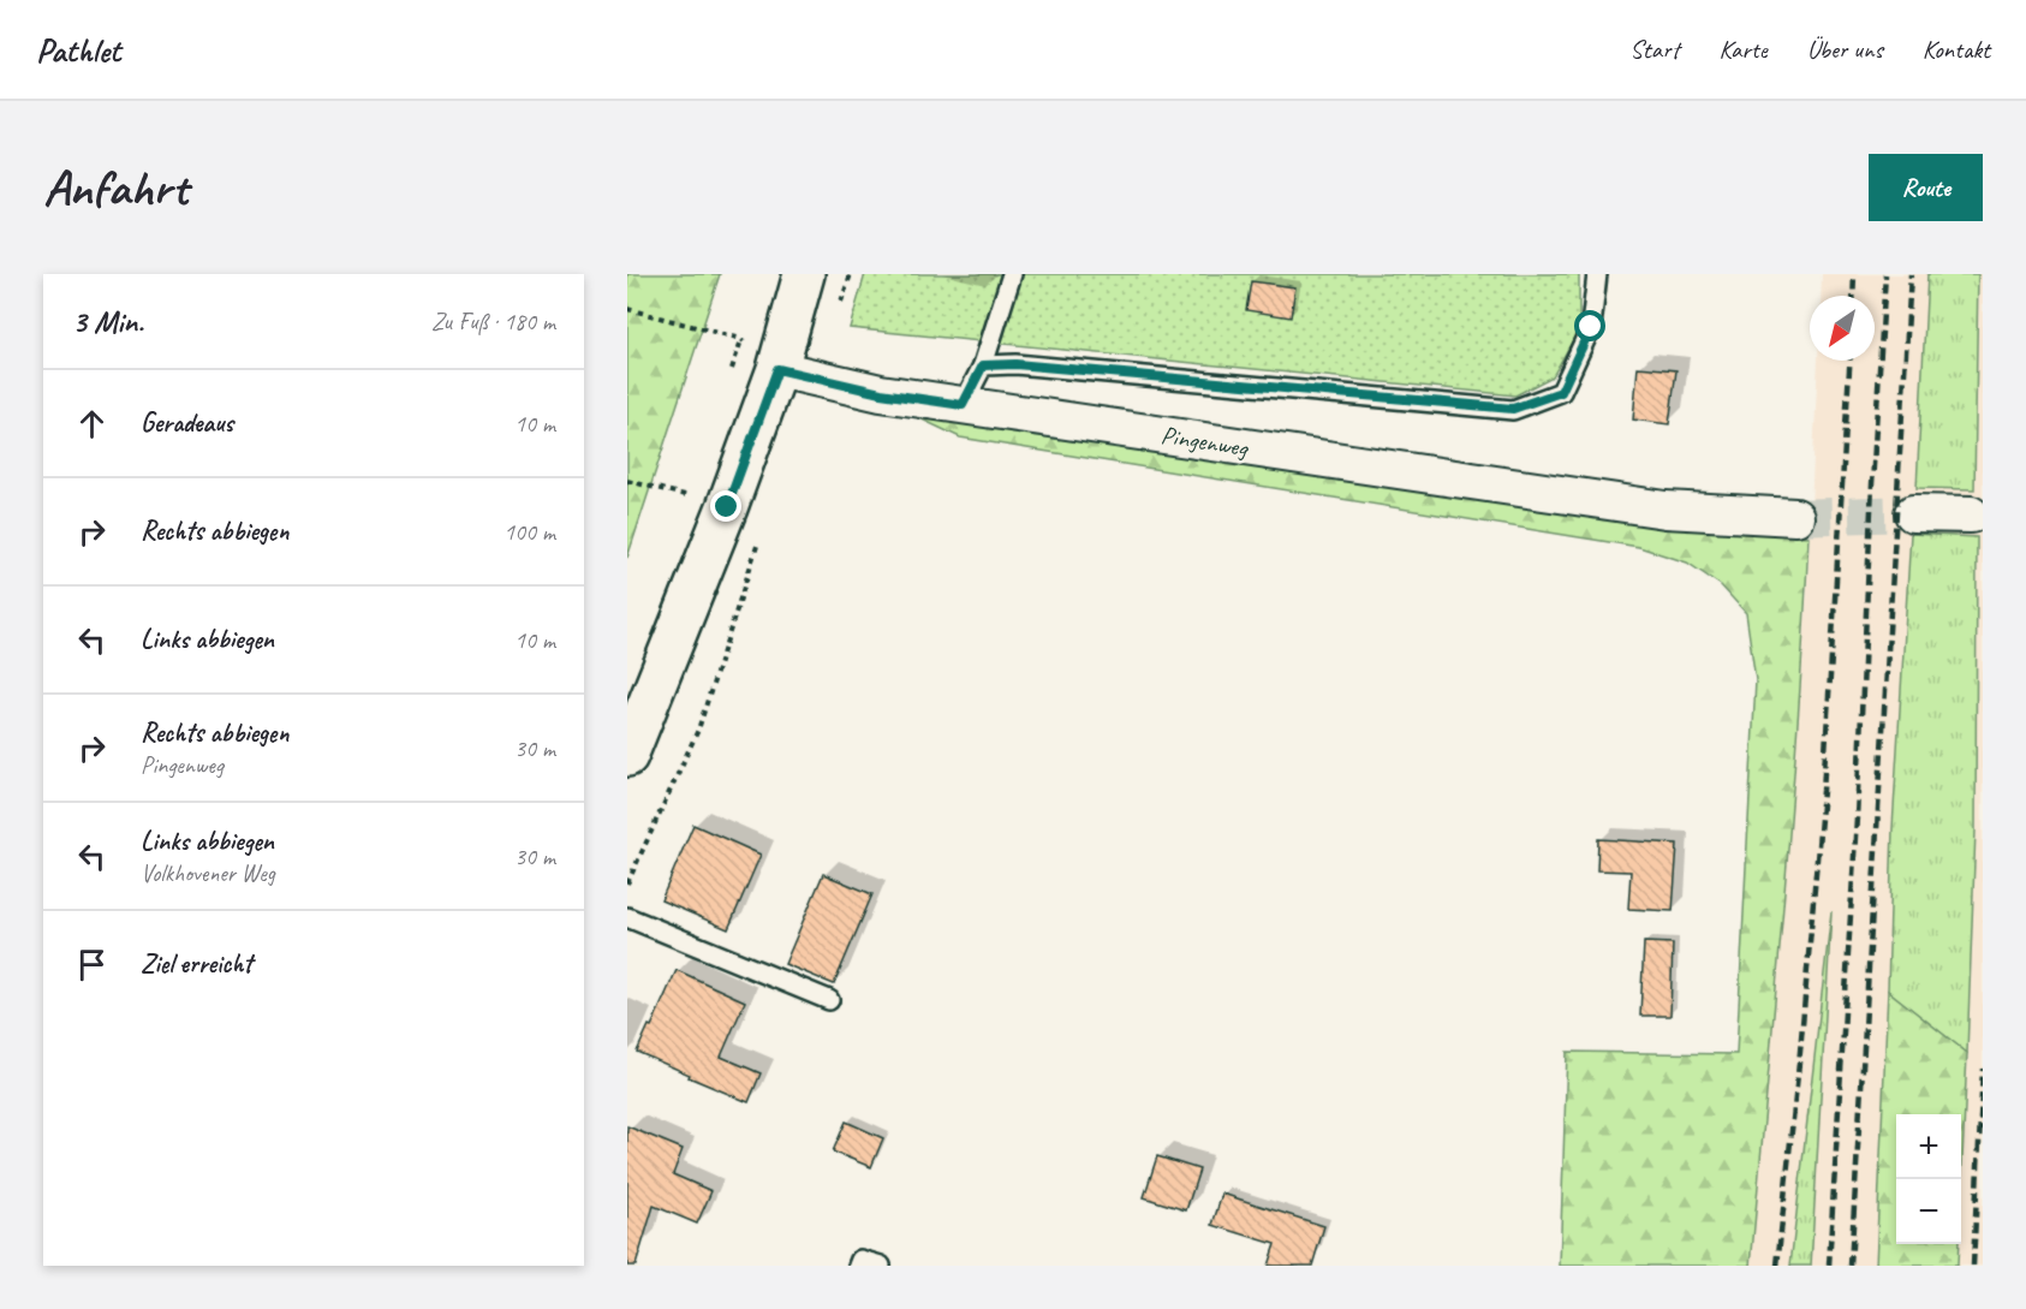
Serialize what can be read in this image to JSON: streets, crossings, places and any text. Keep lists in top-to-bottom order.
{
  "streets": {
    "street": ["Pingenweg"]
  },
  "north": "bottom left",
  "page": {
    "header": "Pathlet",
    "nav": [
      "Start",
      "Karte",
      "Über uns",
      "Kontakt"
    ],
    "buttons": "Route",
    "title": "Anfahrt",
    "heading": ["3 Min.", "Zu Fuß · 180 m"],
    "list": [
      ["Geradeaus", "10 m"],
      ["Rechts abbiegen", "100 m"],
      ["Links abbiegen", "10 m"],
      ["Rechts abbiegen", "Pingenweg", "30 m"],
      ["Links abbiegen", "Volkhovener Weg", "30 m"],
      "Ziel erreicht"
    ],
    "map_buttons": ["+", "−"]
  }
}
